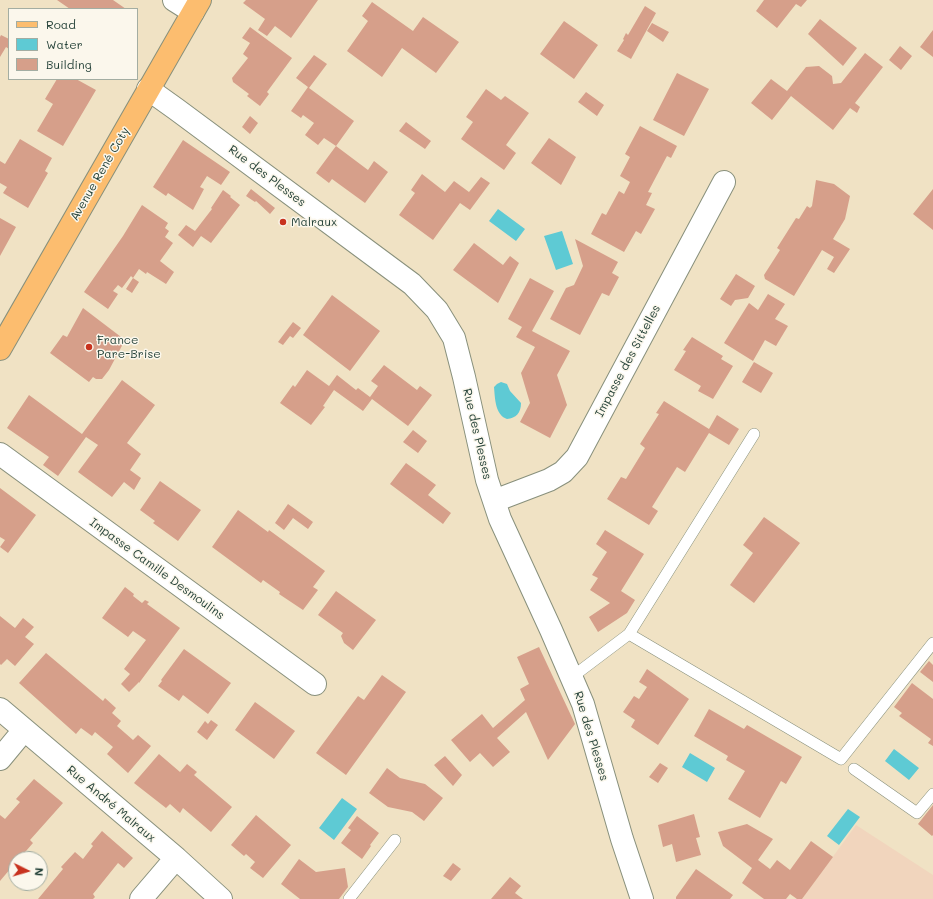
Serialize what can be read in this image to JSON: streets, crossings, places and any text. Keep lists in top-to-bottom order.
{
  "streets": {
    "main road": ["Avenue René Coty"],
    "street": [
      "Rue des Plesses",
      "Impasse des Sittelles",
      "Impasse Camille Desmoulins",
      "Rue André Malraux"
    ]
  },
  "crossings": [
    ["Avenue René Coty", "Rue des Plesses"],
    ["Rue des Plesses", "Impasse des Sittelles"]
  ],
  "places": ["Malraux", "France Pare-Brise"],
  "legend": ["Road", "Water", "Building"],
  "north": "right"
}
